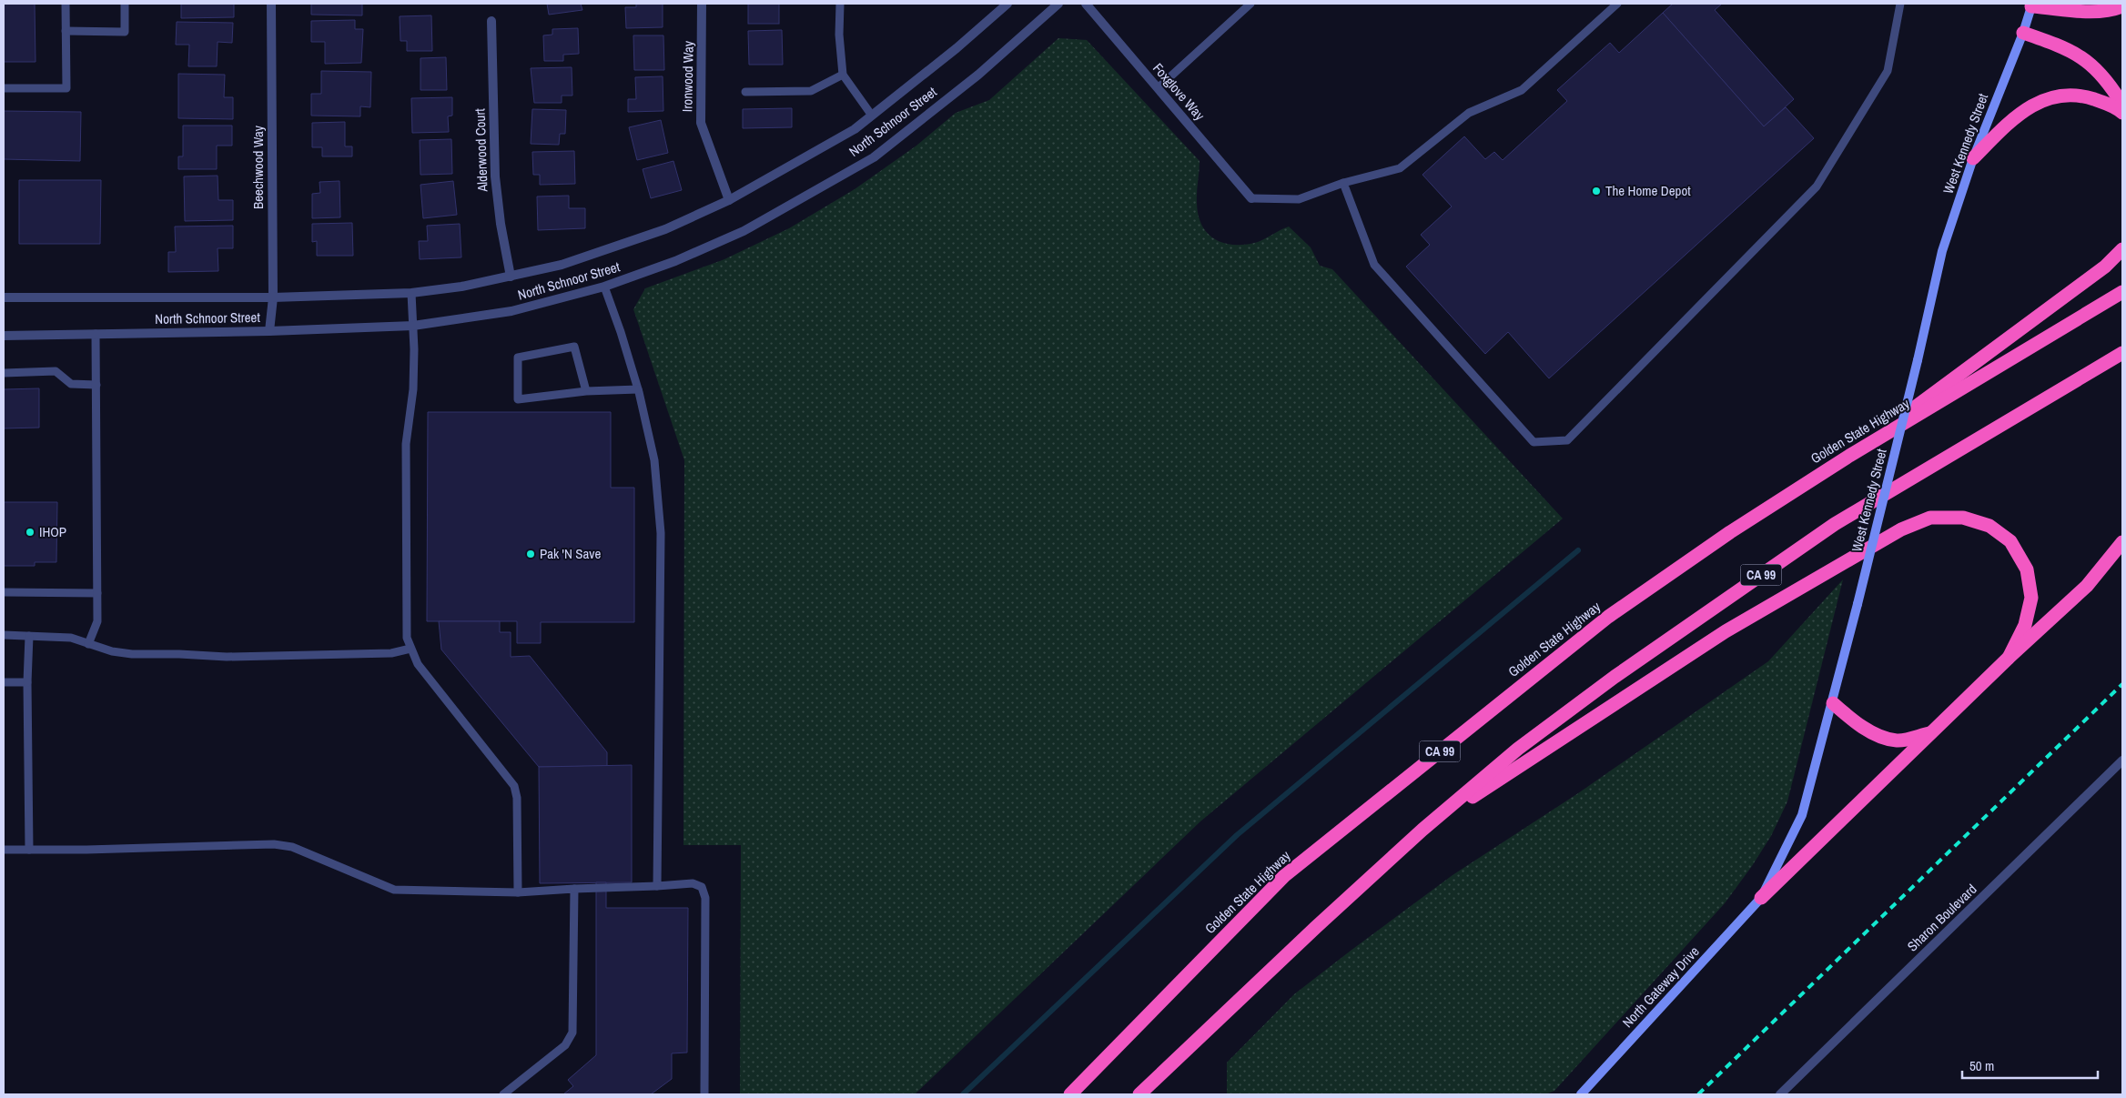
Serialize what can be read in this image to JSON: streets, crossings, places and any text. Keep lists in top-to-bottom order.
{
  "streets": {
    "highway": ["Golden State Highway", "CA 99"],
    "main road": ["West Kennedy Street", "North Gateway Drive"],
    "street": [
      "Ironwood Way",
      "Foxglove Way",
      "North Schnoor Street",
      "Alderwood Court",
      "Beechwood Way",
      "Sharon Boulevard"
    ]
  },
  "crossings": [
    ["Ironwood Way", "North Schnoor Street"],
    ["North Schnoor Street", "Alderwood Court"],
    ["North Schnoor Street", "Beechwood Way"],
    ["West Kennedy Street", "North Gateway Drive"]
  ],
  "places": ["The Home Depot", "IHOP", "Pak 'N Save"],
  "scale_bar": "50 m"
}
